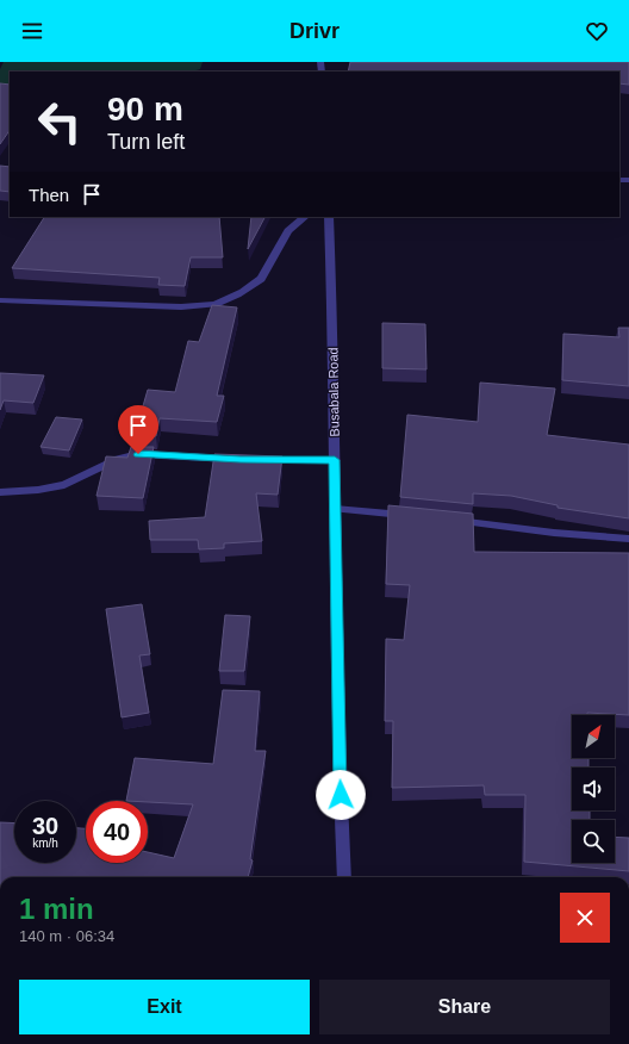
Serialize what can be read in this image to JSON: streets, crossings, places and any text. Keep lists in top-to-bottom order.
{
  "streets": {
    "street": ["Busabala Road"]
  },
  "north": "top right",
  "page": {
    "header": "Drivr",
    "turn": ["90 m", "Turn left"],
    "then": "Then",
    "speed": "30 km/h",
    "limit": "40",
    "heading": ["1 min", "140 m · 06:34"],
    "buttons": ["Exit", "Share"]
  }
}
